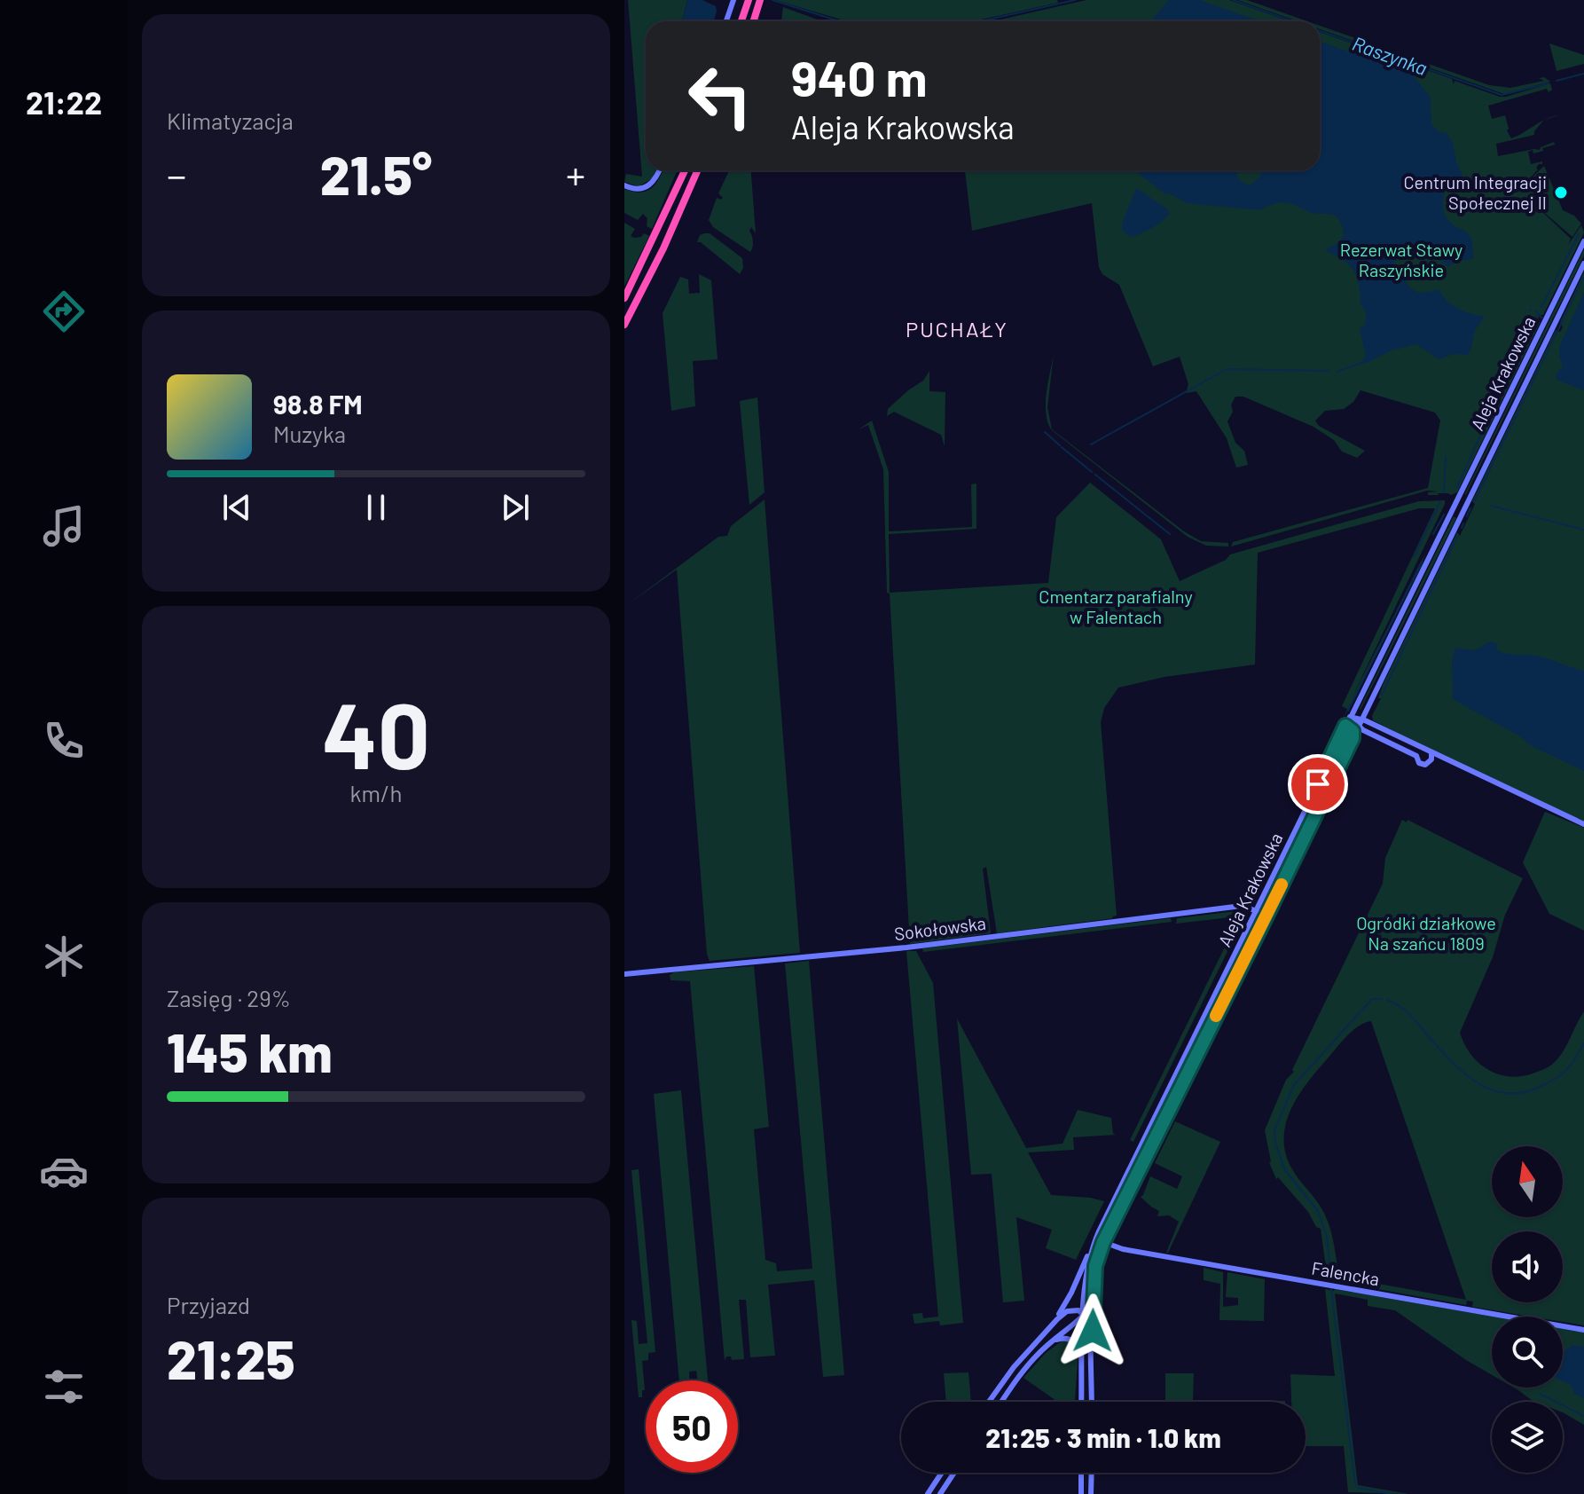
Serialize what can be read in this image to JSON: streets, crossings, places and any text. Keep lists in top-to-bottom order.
{
  "streets": {
    "main road": ["Aleja Krakowska", "Sokołowska", "Falencka"]
  },
  "crossings": [
    ["Aleja Krakowska", "Sokołowska"],
    ["Aleja Krakowska", "Falencka"]
  ],
  "districts": ["PUCHAŁY"],
  "water": ["Raszynka"],
  "parks": ["Rezerwat Stawy Raszyńskie", "Cmentarz parafialny w Falentach", "Ogródki działkowe Na szańcu 1809"],
  "places": ["Centrum Integracji Społecznej II"],
  "north": "top",
  "page": {
    "tabs": "21:22",
    "tile": [
      "Klimatyzacja",
      ["40", "km/h"],
      ["Zasięg · 29%", "145 km"],
      ["Przyjazd", "21:25"]
    ],
    "turn": ["940 m", "Aleja Krakowska"],
    "heat": ["−", "21.5°", "+"],
    "song": ["98.8 FM", "Muzyka"],
    "limit": "50",
    "trip": "21:25 · 3 min · 1.0 km"
  }
}
